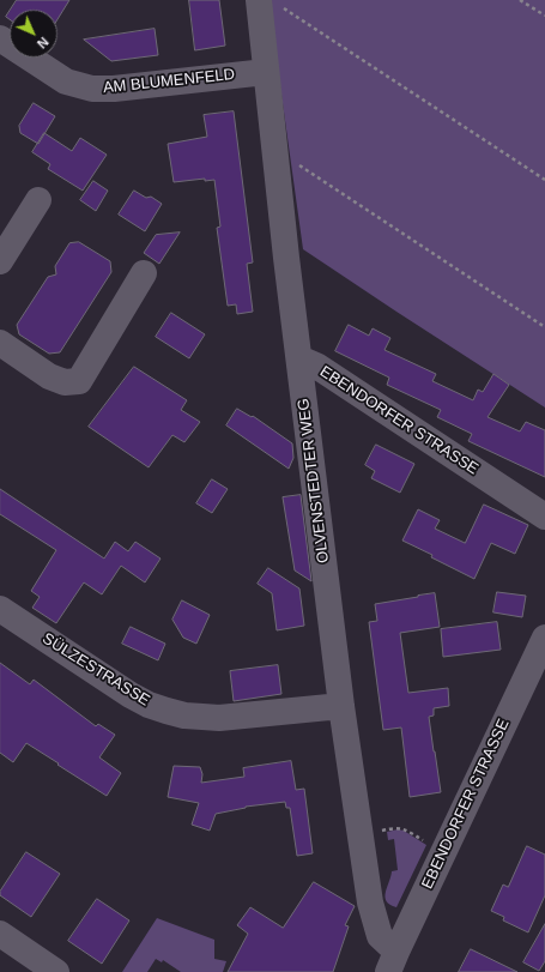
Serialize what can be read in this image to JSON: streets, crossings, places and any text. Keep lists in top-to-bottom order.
{
  "streets": {
    "street": [
      "AM BLUMENFELD",
      "EBENDORFER STRASSE",
      "OLVENSTEDTER WEG",
      "SÜLZESTRASSE"
    ]
  },
  "crossings": [
    ["AM BLUMENFELD", "OLVENSTEDTER WEG"],
    ["EBENDORFER STRASSE", "OLVENSTEDTER WEG"],
    ["OLVENSTEDTER WEG", "SÜLZESTRASSE"]
  ],
  "north": "bottom right"
}
